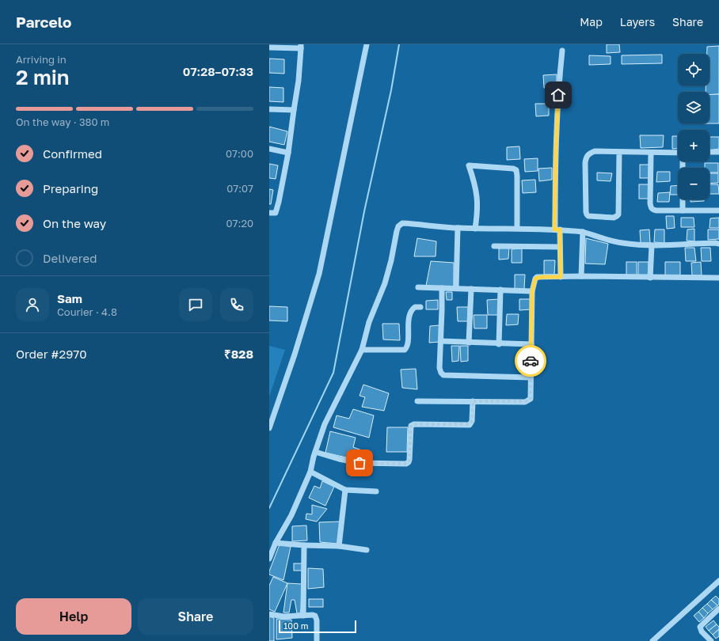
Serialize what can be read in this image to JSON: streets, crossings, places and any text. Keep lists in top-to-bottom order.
{
  "scale_bar": "100 m",
  "page": {
    "header": "Parcelo",
    "nav": ["Map", "Layers", "Share"],
    "heading": ["2 min", "Arriving in", "07:28–07:33"],
    "panel": [
      "Sam",
      "Courier · 4.8",
      "Order #2970",
      "₹828"
    ],
    "map_buttons": ["+", "−"],
    "bar": "On the way · 380 m",
    "list": [
      ["Confirmed", "07:00"],
      ["Preparing", "07:07"],
      ["On the way", "07:20"],
      "Delivered"
    ],
    "buttons": ["Help", "Share"],
    "scale": "100 m"
  }
}
